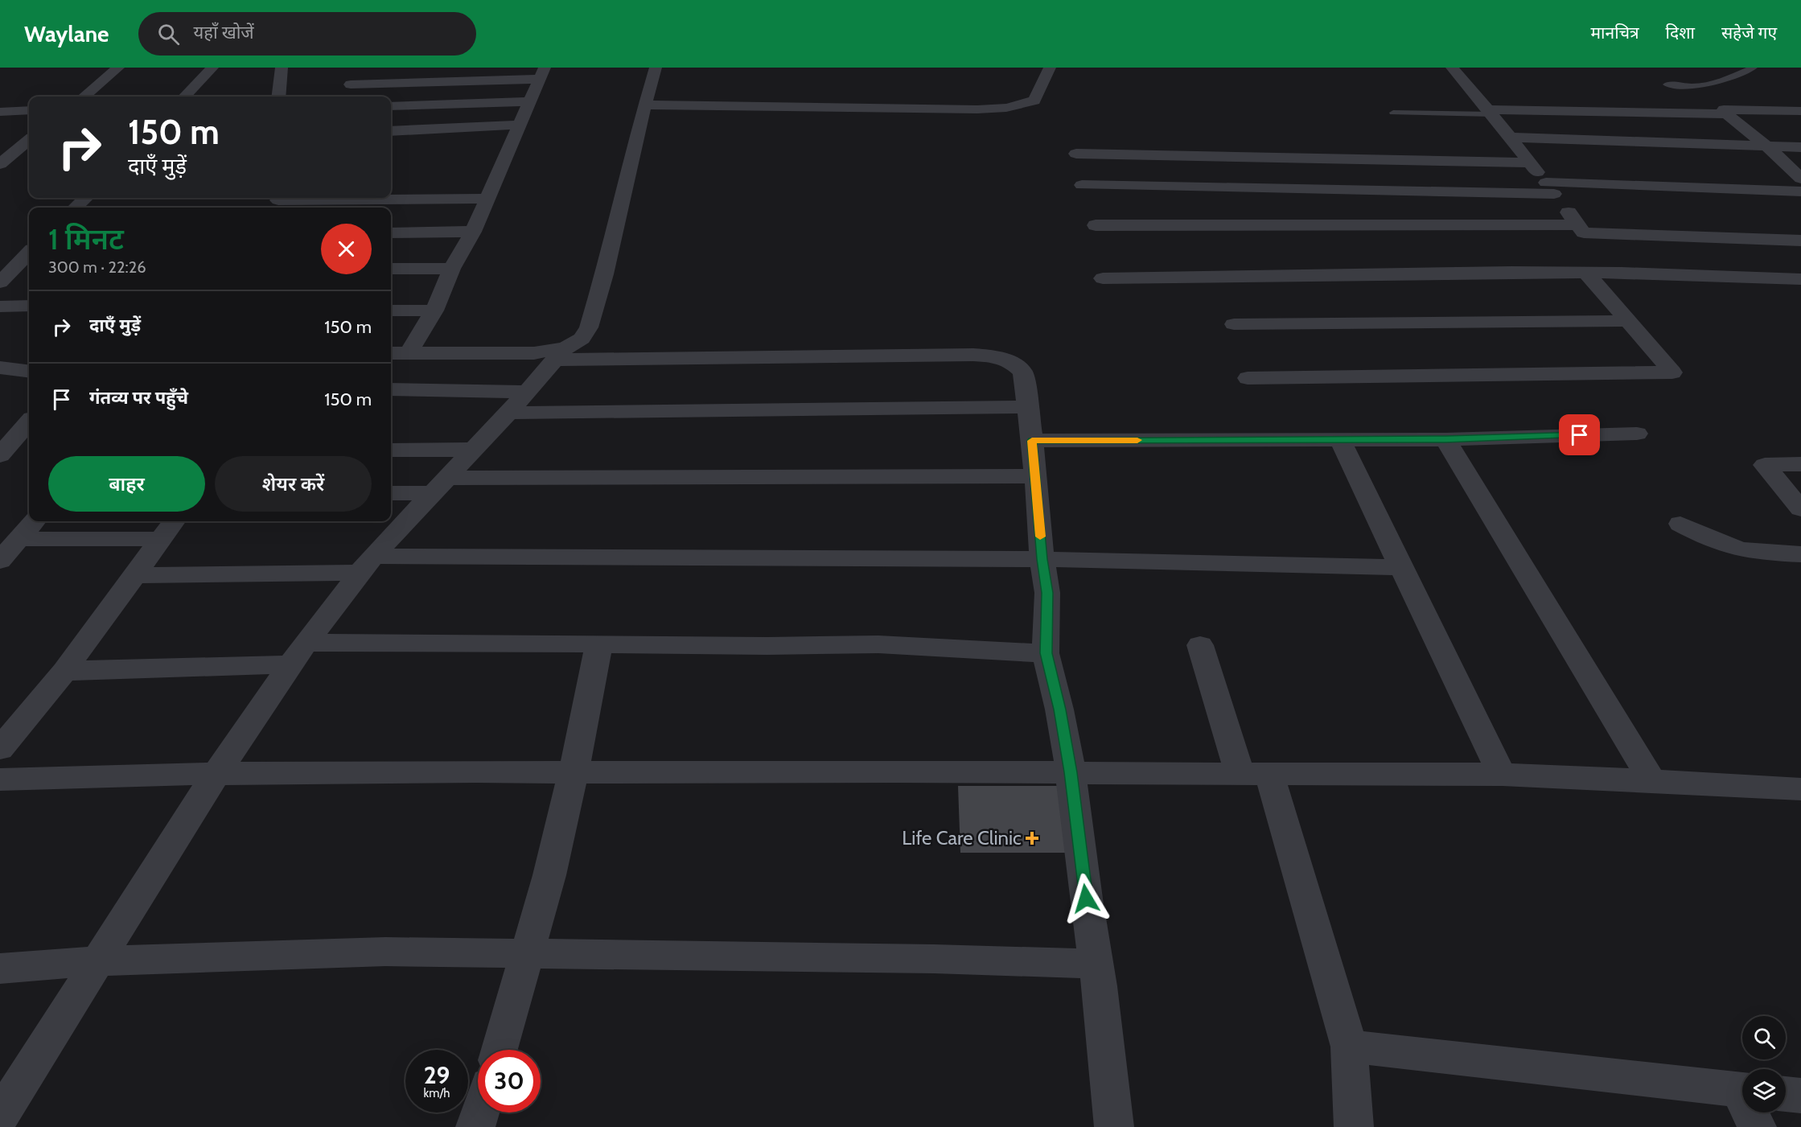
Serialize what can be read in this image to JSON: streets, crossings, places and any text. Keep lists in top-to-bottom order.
{
  "places": {
    "health": ["Life Care Clinic"]
  },
  "page": {
    "header": "Waylane",
    "search": "यहाँ खोजें",
    "nav": ["मानचित्र", "दिशा", "सहेजे गए"],
    "turn": ["150 m", "दाएँ मुड़ें"],
    "heading": ["1 मिनट", "300 m · 22:26"],
    "list": [
      {
        "name": "दाएँ मुड़ें",
        "value": "150 m"
      },
      {
        "name": "गंतव्य पर पहुँचे",
        "value": "150 m"
      }
    ],
    "buttons": ["बाहर", "शेयर करें"],
    "speed": "29 km/h",
    "limit": "30"
  }
}
